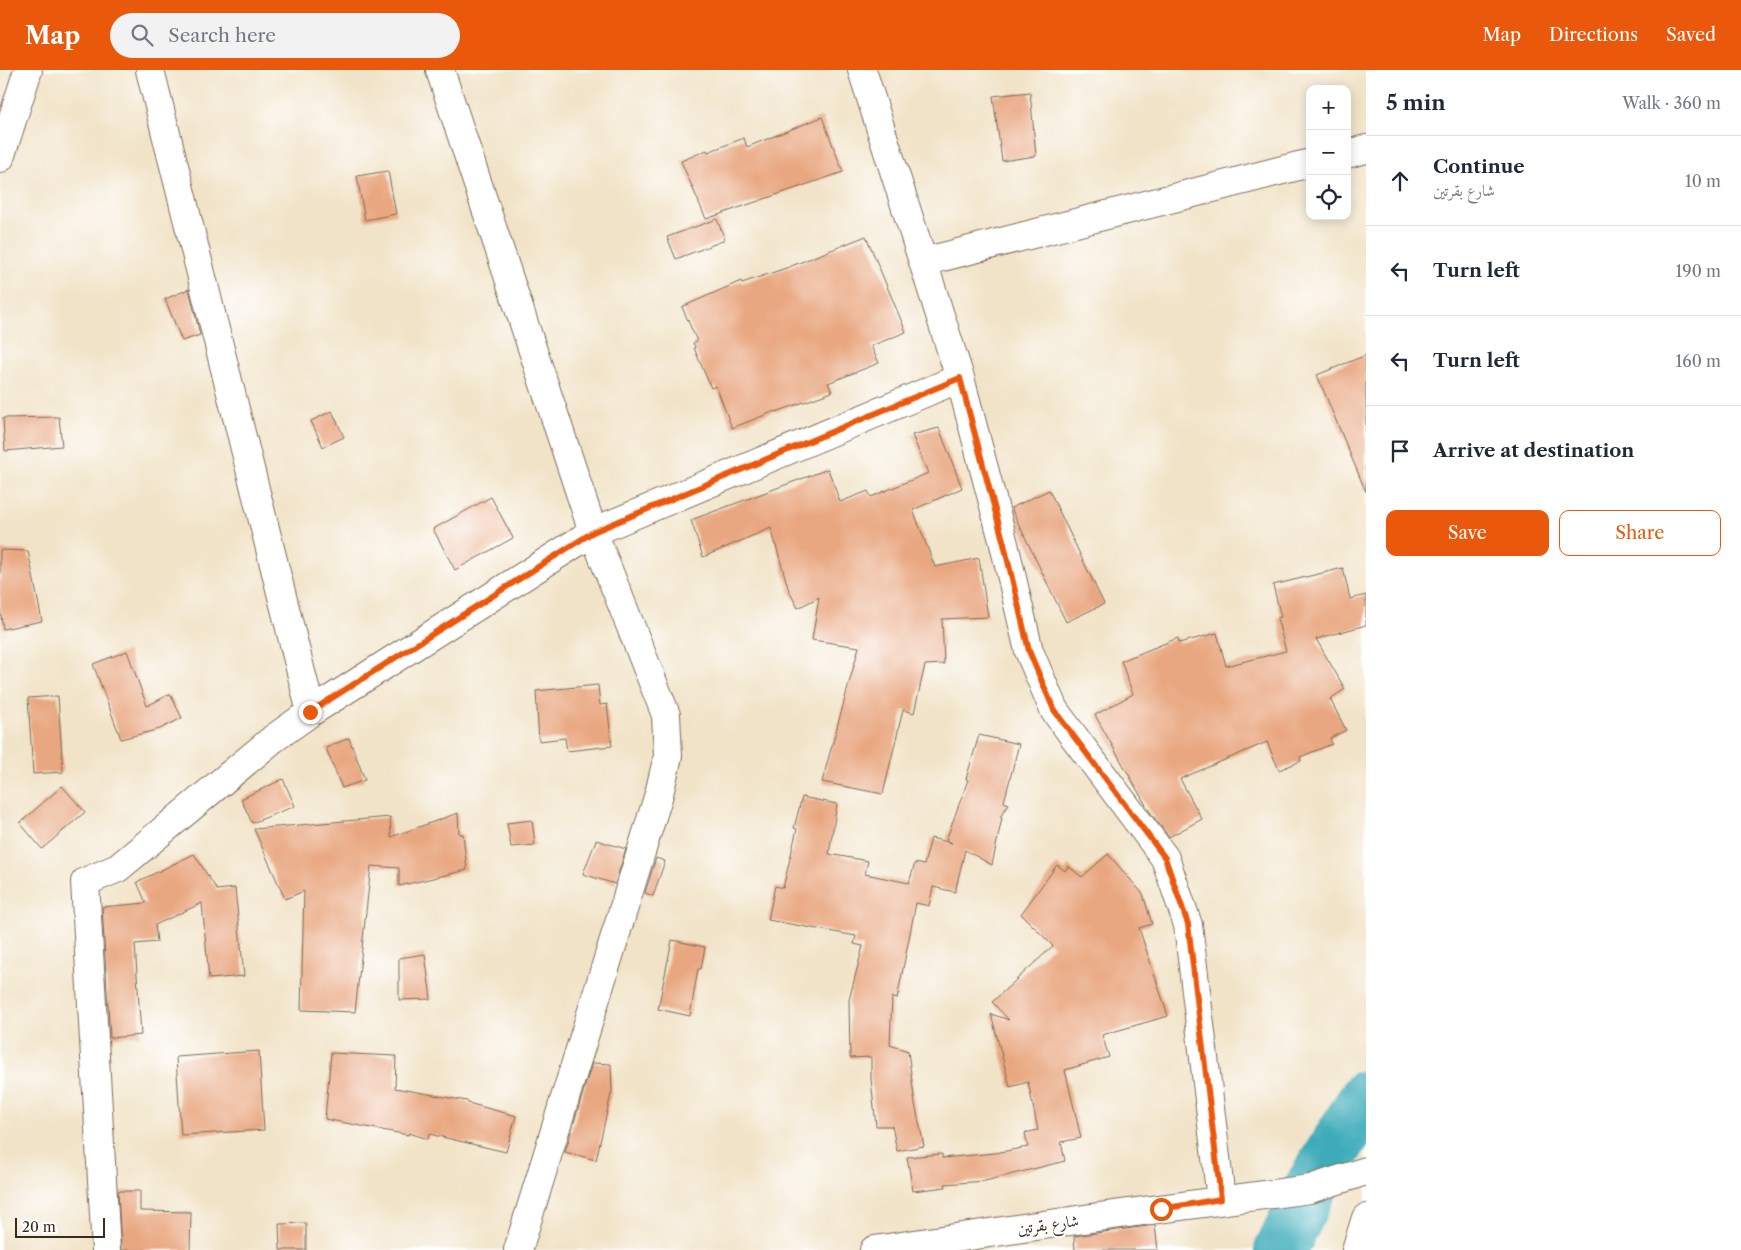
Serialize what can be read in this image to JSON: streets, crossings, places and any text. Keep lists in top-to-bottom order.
{
  "streets": {
    "street": ["شارع بقرتين"]
  },
  "scale_bar": "20 m",
  "page": {
    "header": "Map",
    "search": "Search here",
    "nav": ["Map", "Directions", "Saved"],
    "heading": ["5 min", "Walk · 360 m"],
    "map_buttons": ["+", "−"],
    "list": [
      ["Continue", "شارع بقرتين", "10 m"],
      ["Turn left", "190 m"],
      ["Turn left", "160 m"],
      "Arrive at destination"
    ],
    "buttons": ["Save", "Share"],
    "scale": "20 m"
  }
}
